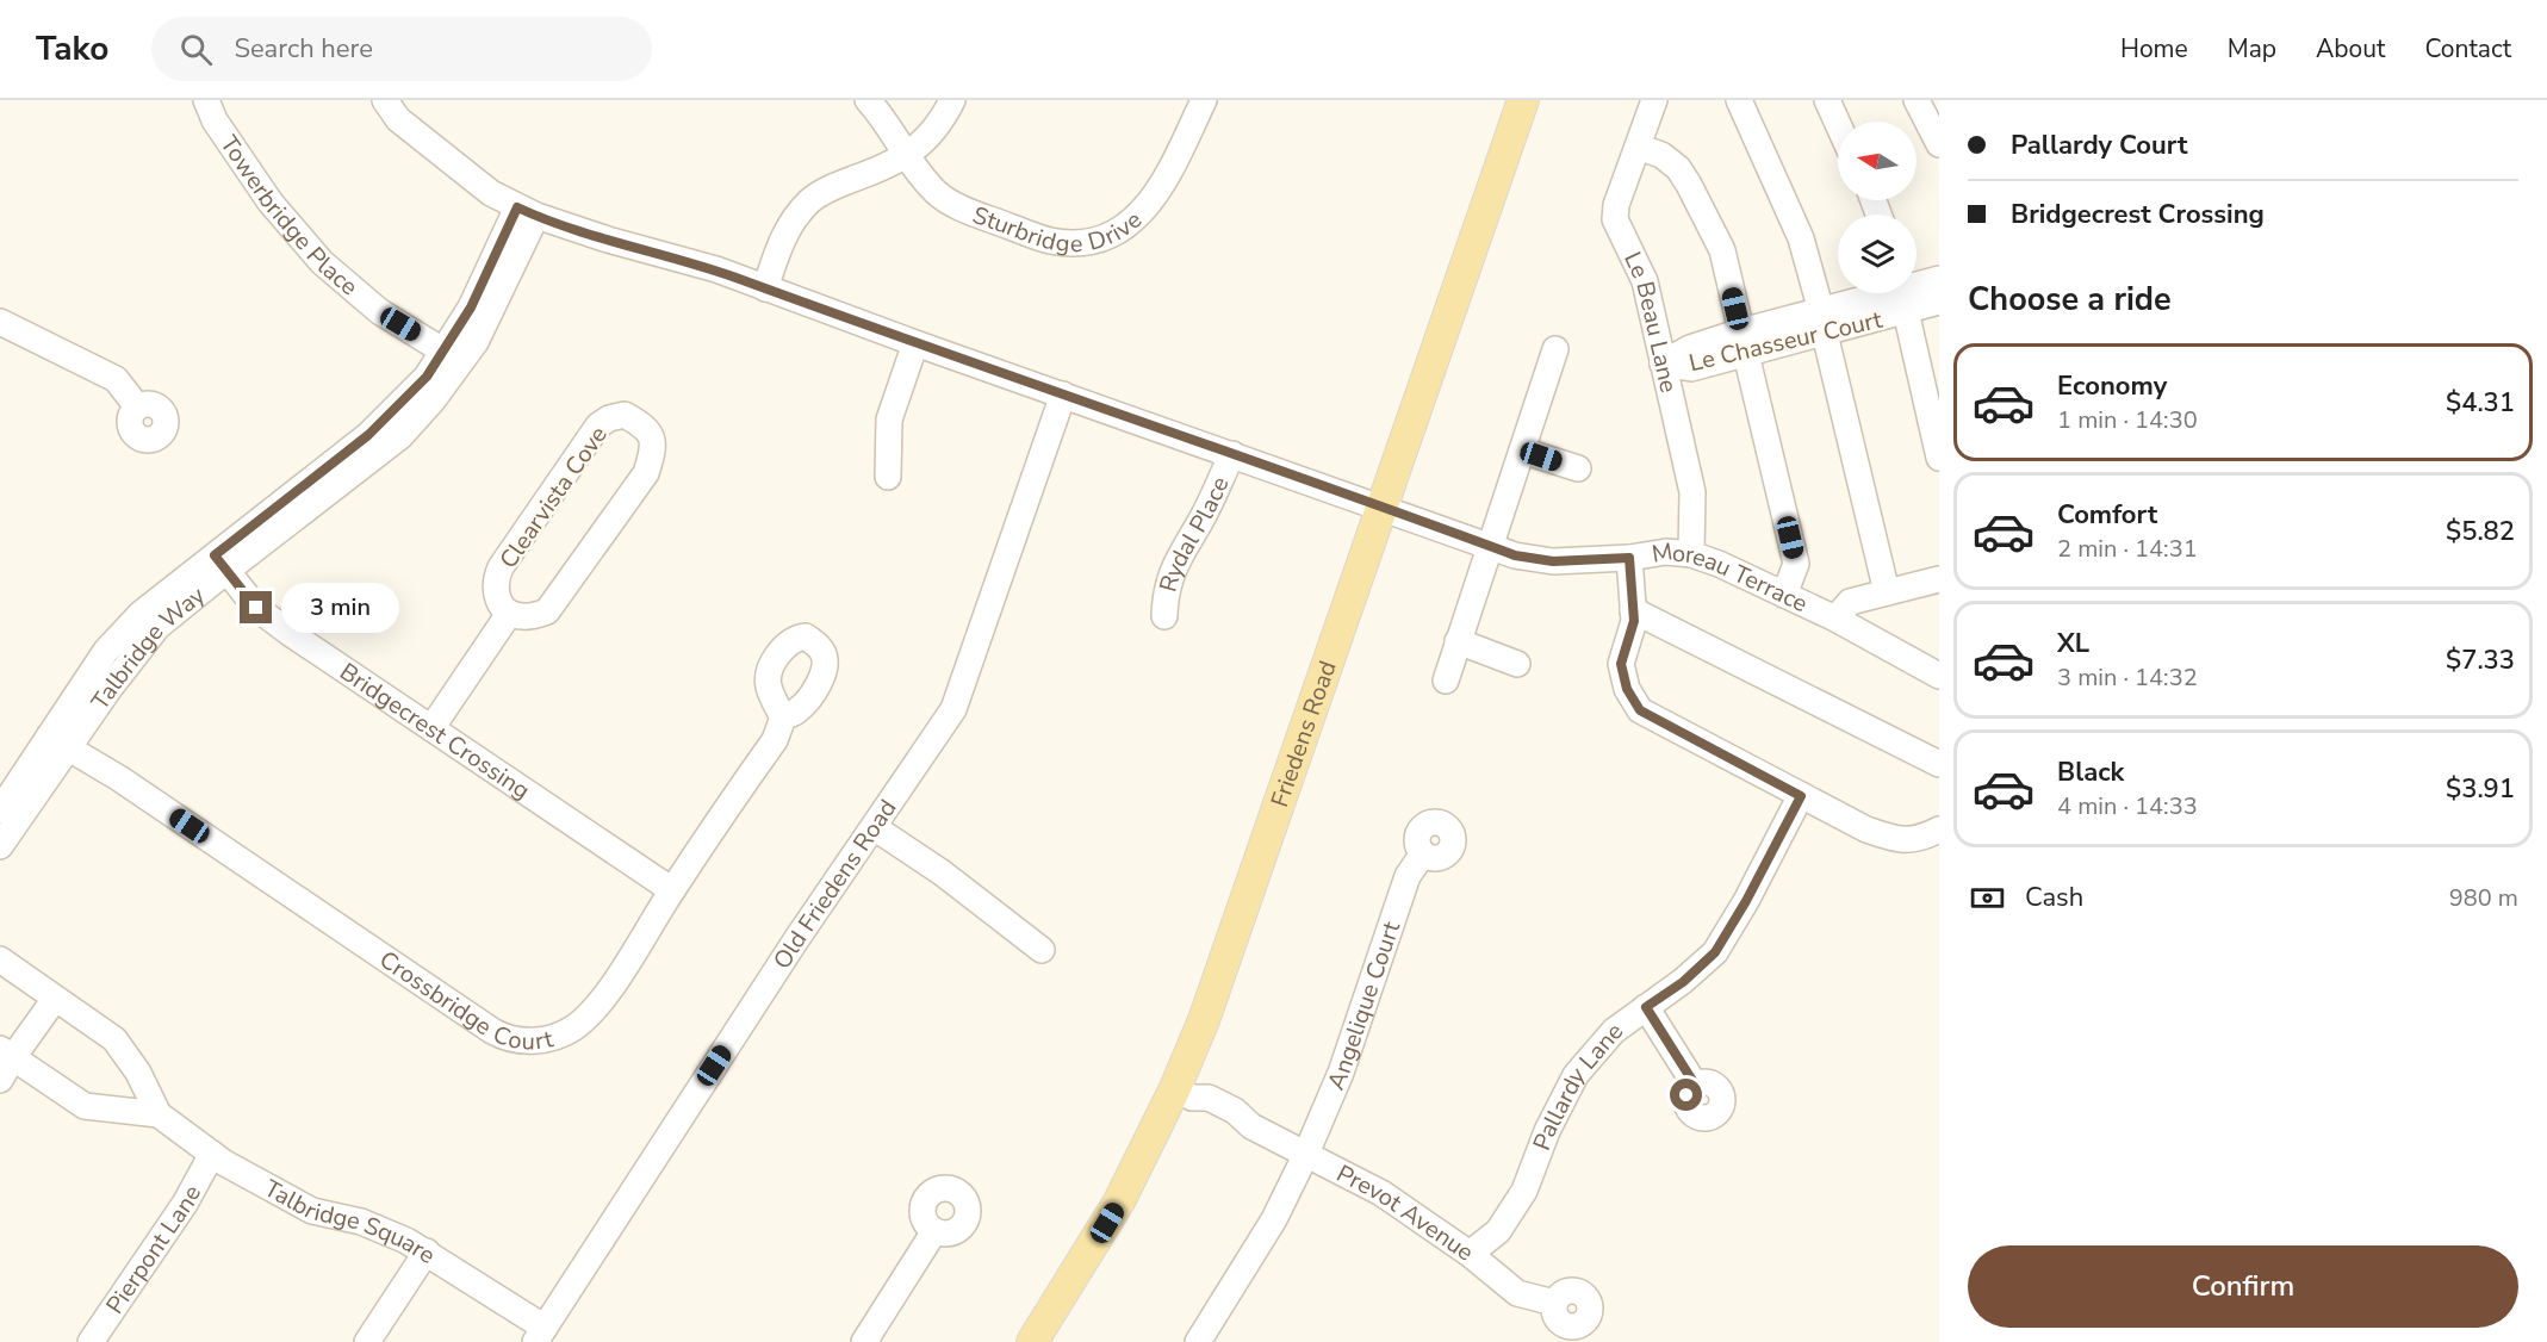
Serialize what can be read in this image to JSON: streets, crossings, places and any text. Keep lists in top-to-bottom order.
{
  "streets": {
    "main road": ["Friedens Road"],
    "street": [
      "Sturbridge Drive",
      "Towerbridge Place",
      "Le Beau Lane",
      "Le Chasseur Court",
      "Clearvista Cove",
      "Rydal Place",
      "Moreau Terrace",
      "Talbridge Way",
      "Bridgecrest Crossing",
      "Old Friedens Road",
      "Crossbridge Court",
      "Angelique Court",
      "Pallardy Lane",
      "Prevot Avenue",
      "Talbridge Square",
      "Pierpont Lane"
    ]
  },
  "crossings": [
    ["Towerbridge Place", "Talbridge Way"],
    ["Le Beau Lane", "Le Chasseur Court"],
    ["Le Beau Lane", "Moreau Terrace"],
    ["Rydal Place", "Moreau Terrace"],
    ["Moreau Terrace", "Talbridge Way"],
    ["Moreau Terrace", "Friedens Road"],
    ["Moreau Terrace", "Old Friedens Road"],
    ["Talbridge Way", "Bridgecrest Crossing"],
    ["Talbridge Way", "Crossbridge Court"],
    ["Bridgecrest Crossing", "Crossbridge Court"],
    ["Friedens Road", "Prevot Avenue"],
    ["Old Friedens Road", "Talbridge Square"],
    ["Angelique Court", "Prevot Avenue"],
    ["Pallardy Lane", "Prevot Avenue"],
    ["Talbridge Square", "Pierpont Lane"]
  ],
  "north": "left",
  "page": {
    "header": "Tako",
    "search": "Search here",
    "nav": [
      "Home",
      "Map",
      "About",
      "Contact"
    ],
    "banner": ["Pallardy Court", "Bridgecrest Crossing"],
    "heading": "Choose a ride",
    "list": [
      {
        "name": "Economy",
        "note": "1 min · 14:30",
        "value": "$4.31"
      },
      {
        "name": "Comfort",
        "note": "2 min · 14:31",
        "value": "$5.82"
      },
      {
        "name": "XL",
        "note": "3 min · 14:32",
        "value": "$7.33"
      },
      {
        "name": "Black",
        "note": "4 min · 14:33",
        "value": "$3.91"
      }
    ],
    "bubble": "3 min",
    "pay": ["Cash", "980 m"],
    "buttons": "Confirm"
  }
}
